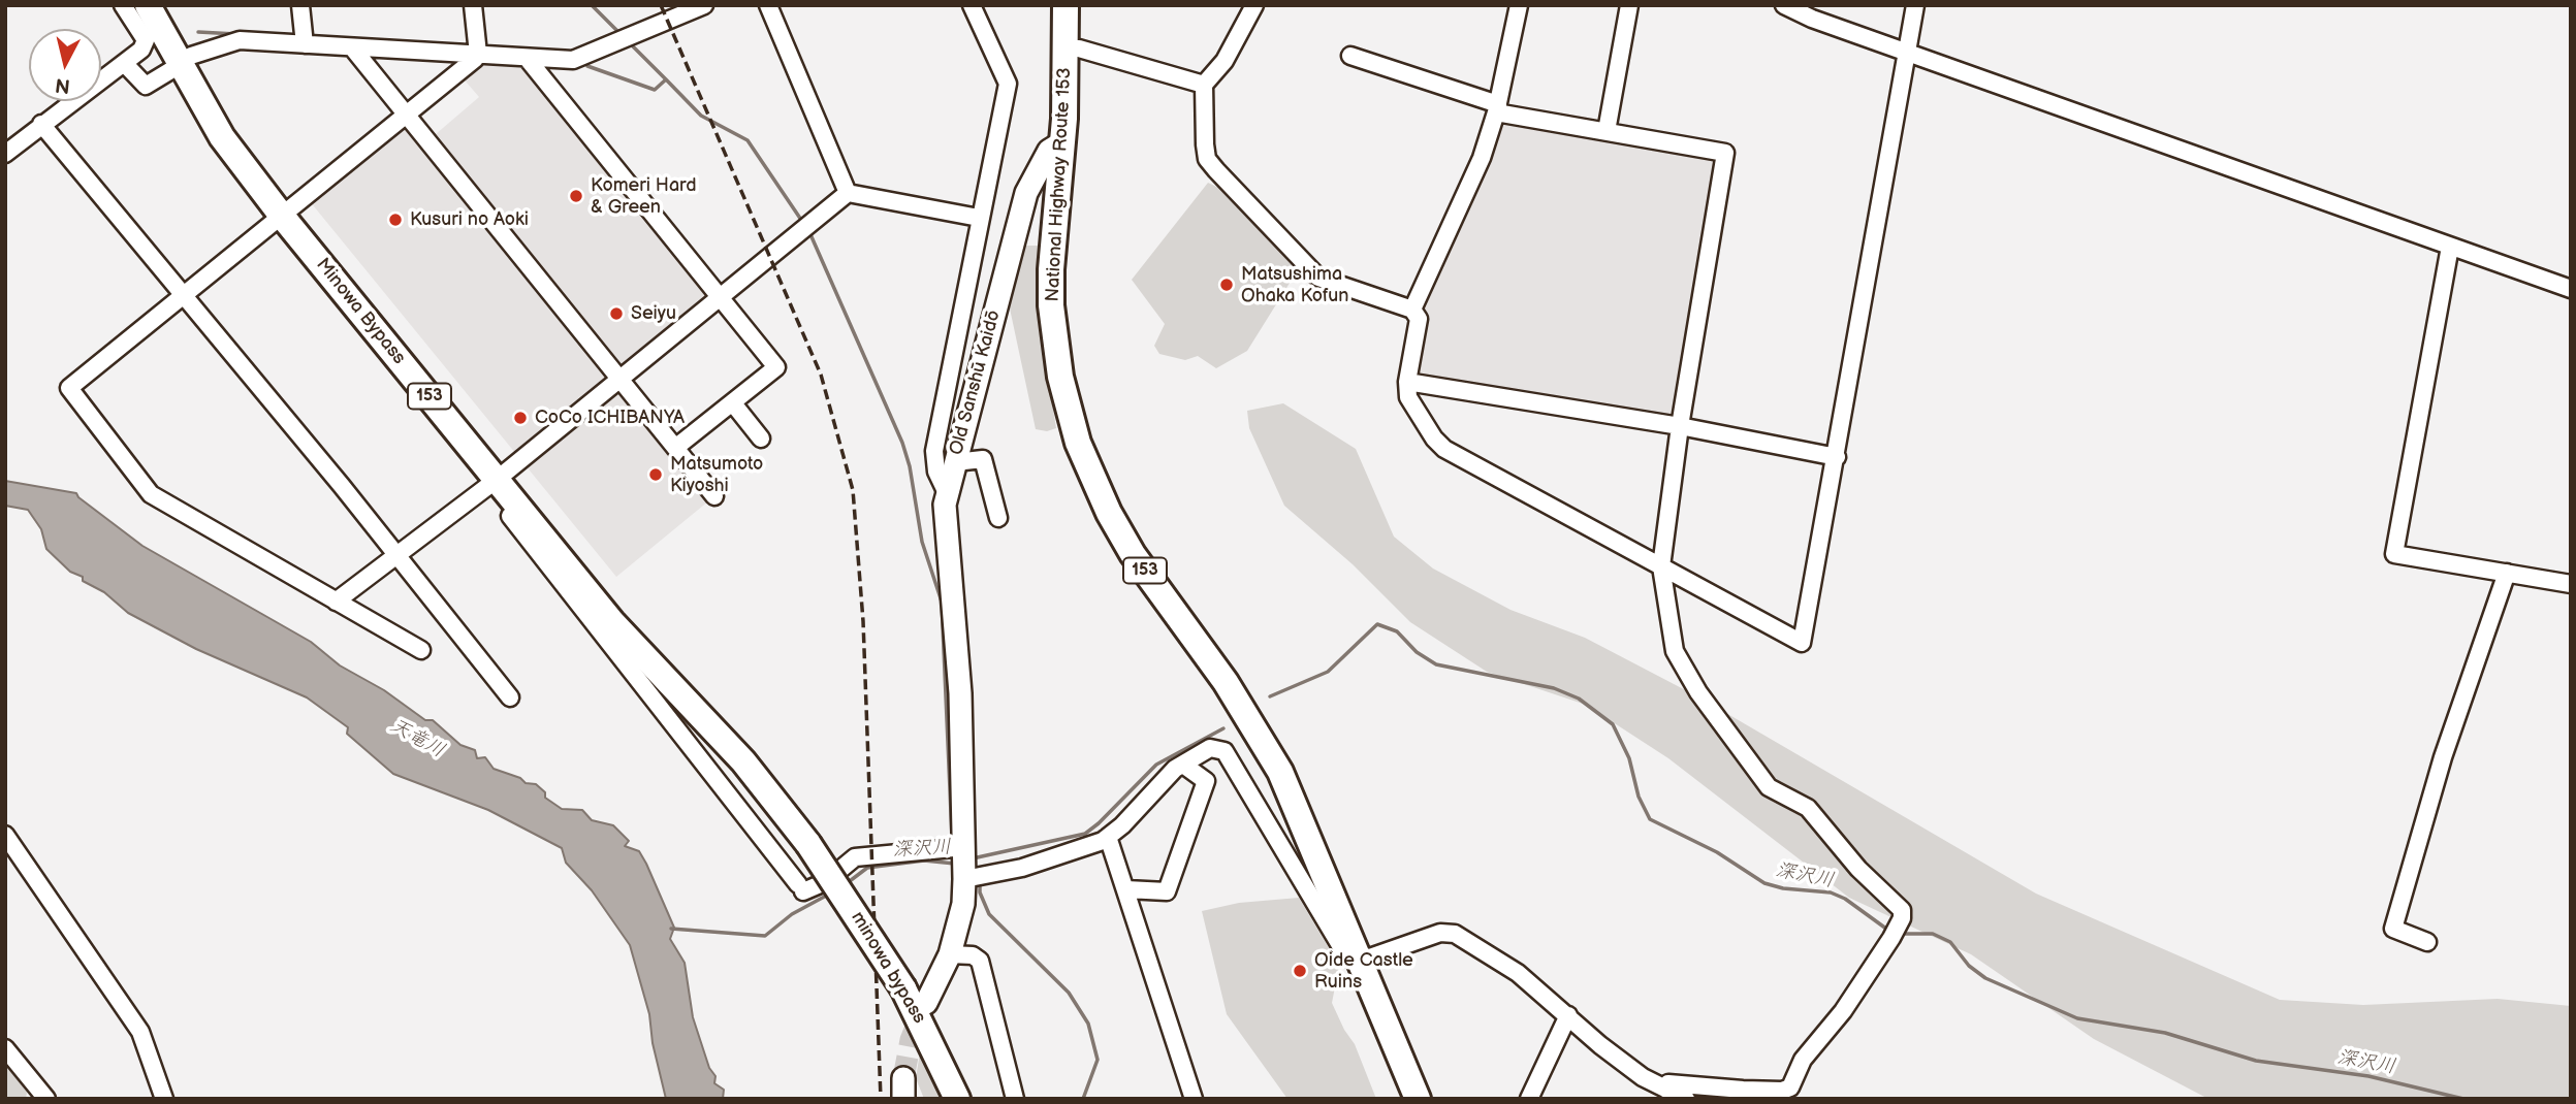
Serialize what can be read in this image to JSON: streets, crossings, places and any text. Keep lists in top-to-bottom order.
{
  "streets": {
    "highway": [
      "National Highway Route 153",
      "Minowa Bypass",
      "153",
      "minowa bypass"
    ],
    "main road": ["Old Sanshū Kaidō"]
  },
  "crossings": [
    ["National Highway Route 153", "Old Sanshū Kaidō"],
    ["Minowa Bypass", "minowa bypass"]
  ],
  "water": ["天竜川", "深沢川"],
  "places": [
    "Komeri Hard & Green",
    "Kusuri no Aoki",
    "Matsushima Ohaka Kofun",
    "Seiyu",
    "CoCo ICHIBANYA",
    "Matsumoto Kiyoshi",
    "Oide Castle Ruins"
  ],
  "north": "bottom"
}
